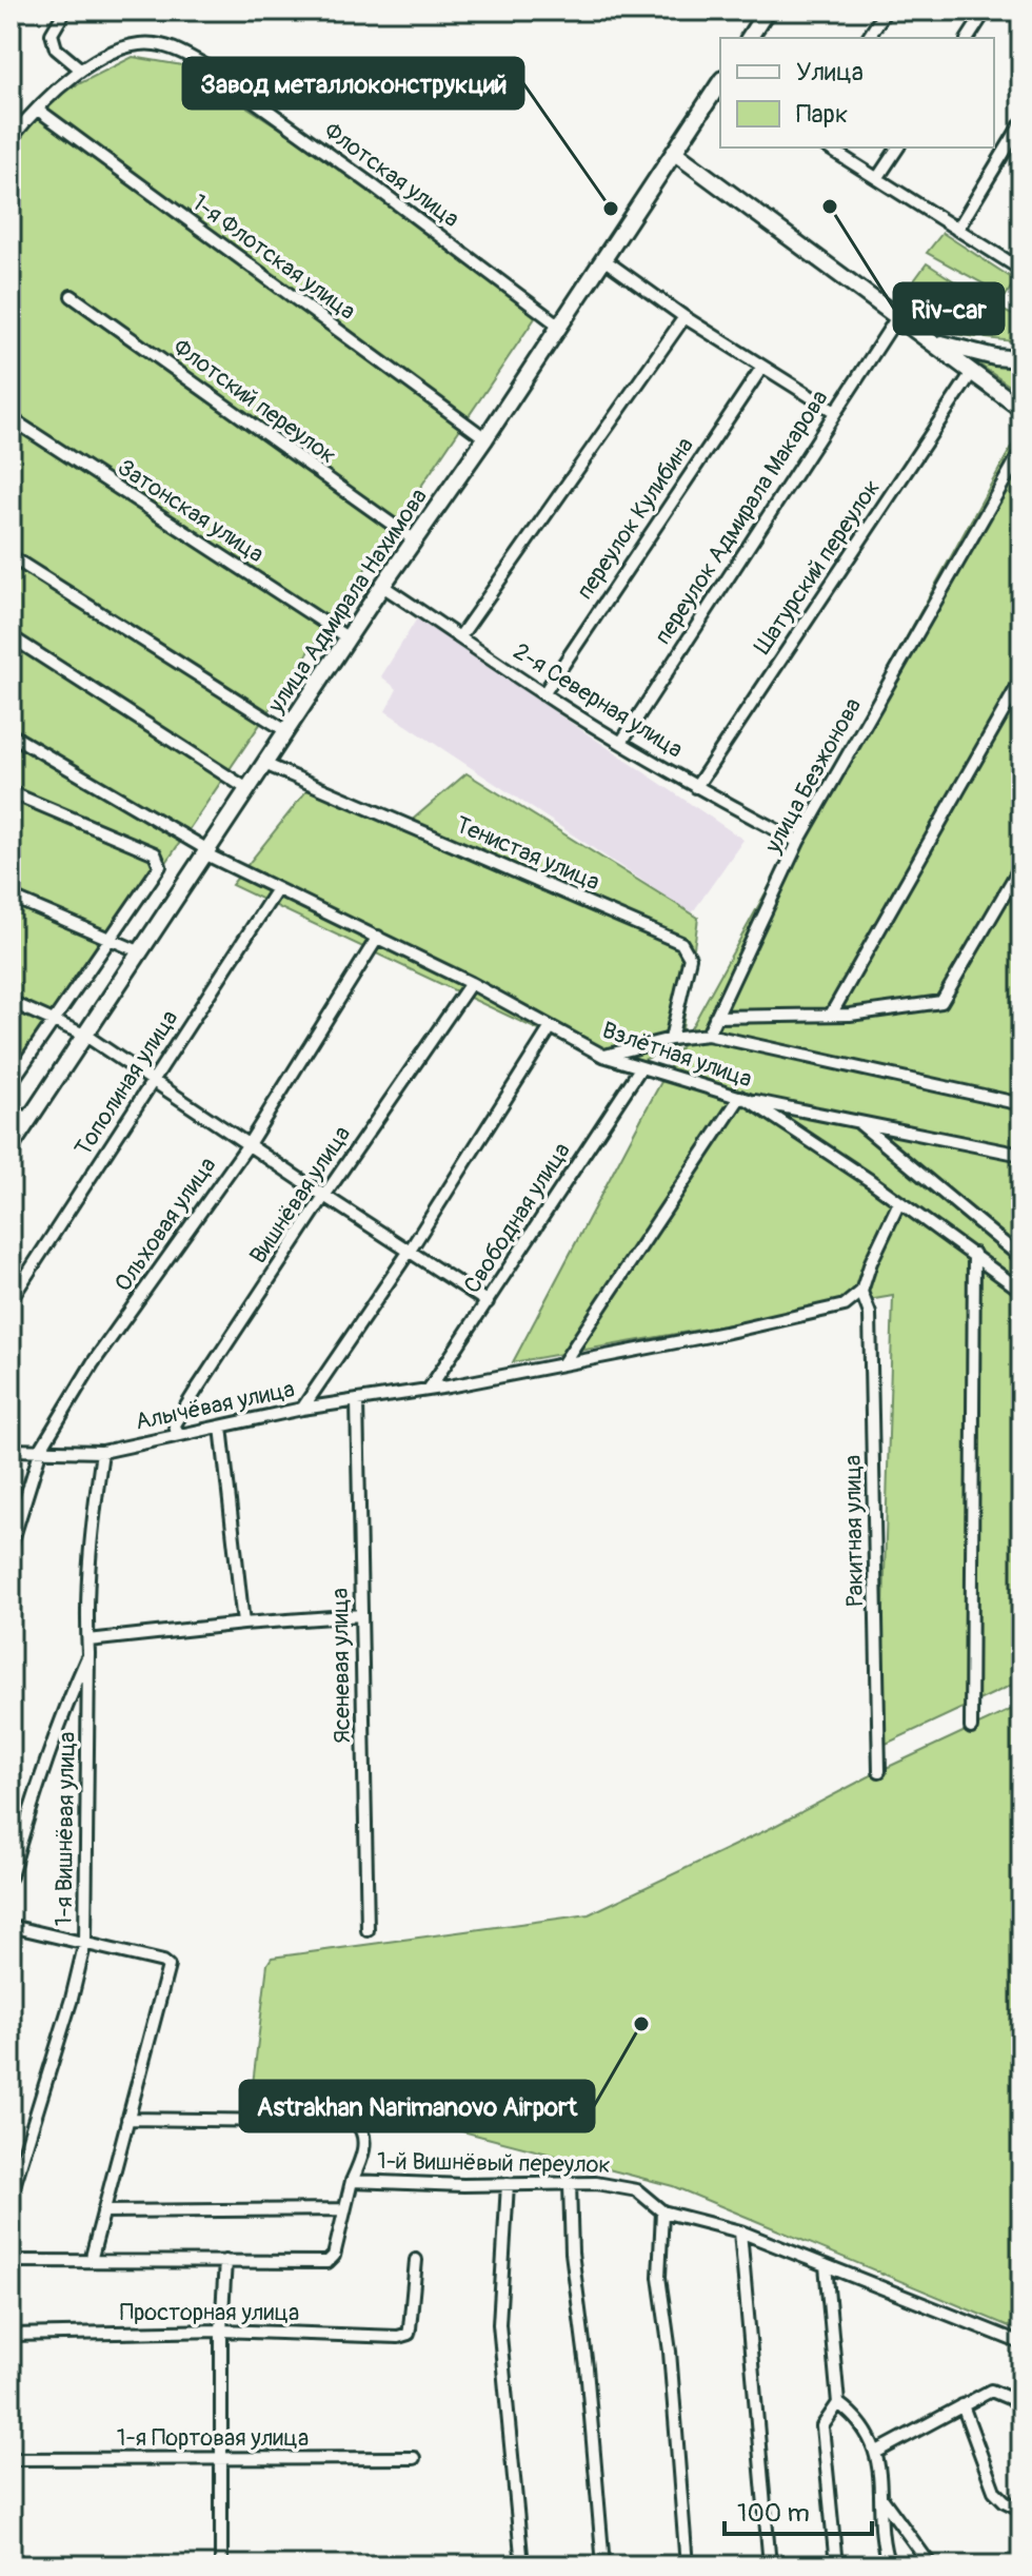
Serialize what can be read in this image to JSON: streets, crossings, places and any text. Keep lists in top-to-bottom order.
{
  "streets": {
    "main road": ["улица Адмирала Нахимова"],
    "street": [
      "Флотская улица",
      "1-я Флотская улица",
      "Флотский переулок",
      "Затонская улица",
      "переулок Адмирала Макарова",
      "переулок Кулибина",
      "Шатурский переулок",
      "2-я Северная улица",
      "улица Безжонова",
      "Тенистая улица",
      "Взлётная улица",
      "Тополиная улица",
      "Вишнёвая улица",
      "Свободная улица",
      "Ольховая улица",
      "Алычёвая улица",
      "Ракитная улица",
      "Ясеневая улица",
      "1-я Вишнёвая улица",
      "1-й Вишнёвый переулок",
      "Просторная улица",
      "1-я Портовая улица"
    ]
  },
  "crossings": [
    ["Флотская улица", "1-я Флотская улица"],
    ["Флотская улица", "улица Адмирала Нахимова"],
    ["1-я Флотская улица", "улица Адмирала Нахимова"],
    ["Флотский переулок", "улица Адмирала Нахимова"],
    ["Затонская улица", "улица Адмирала Нахимова"],
    ["переулок Адмирала Макарова", "2-я Северная улица"],
    ["переулок Кулибина", "2-я Северная улица"],
    ["Шатурский переулок", "2-я Северная улица"],
    ["улица Адмирала Нахимова", "2-я Северная улица"],
    ["улица Адмирала Нахимова", "Тенистая улица"],
    ["улица Адмирала Нахимова", "Взлётная улица"],
    ["2-я Северная улица", "улица Безжонова"],
    ["Взлётная улица", "Тополиная улица"],
    ["Взлётная улица", "Вишнёвая улица"],
    ["Взлётная улица", "Свободная улица"],
    ["Взлётная улица", "Ольховая улица"],
    ["Вишнёвая улица", "Алычёвая улица"],
    ["Свободная улица", "Алычёвая улица"],
    ["Ольховая улица", "Алычёвая улица"],
    ["Алычёвая улица", "Ракитная улица"],
    ["Алычёвая улица", "Ясеневая улица"],
    ["Алычёвая улица", "1-я Вишнёвая улица"]
  ],
  "places": ["Riv-car", "Завод металлоконструкций", "Astrakhan Narimanovo Airport"],
  "legend": ["Улица", "Парк"],
  "scale_bar": "100 m"
}
